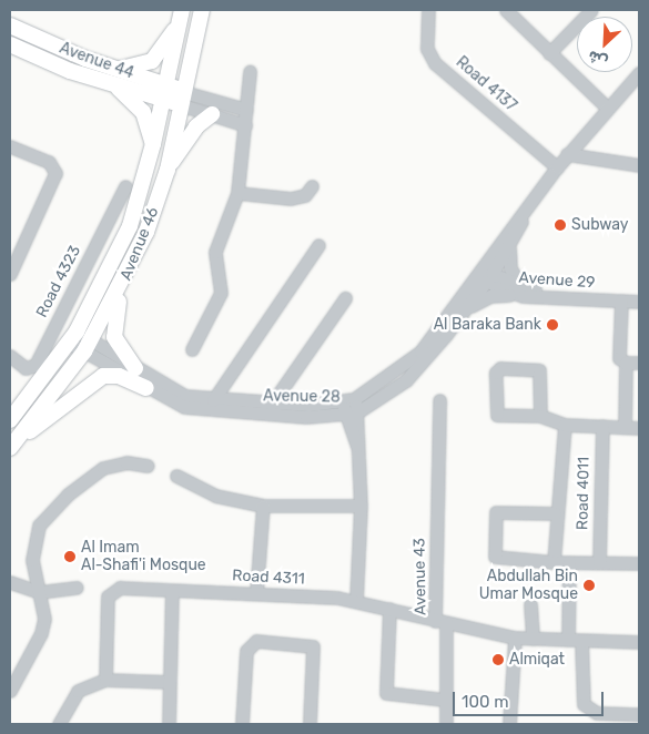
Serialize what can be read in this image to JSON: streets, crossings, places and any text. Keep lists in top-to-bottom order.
{
  "streets": {
    "main road": ["Avenue 44", "Avenue 46"],
    "street": [
      "Road 4137",
      "Avenue 29",
      "Road 4323",
      "Avenue 28",
      "Road 4011",
      "Avenue 43",
      "Road 4311"
    ]
  },
  "crossings": [
    ["Avenue 44", "Avenue 46"],
    ["Road 4137", "Avenue 28"],
    ["Avenue 46", "Avenue 28"],
    ["Avenue 29", "Avenue 28"],
    ["Avenue 43", "Road 4311"]
  ],
  "places": [
    "Subway",
    "Al Baraka Bank",
    "Al Imam Al-Shafi'i Mosque",
    "Abdullah Bin Umar Mosque",
    "Almiqat"
  ],
  "scale_bar": "100 m",
  "north": "bottom left"
}
